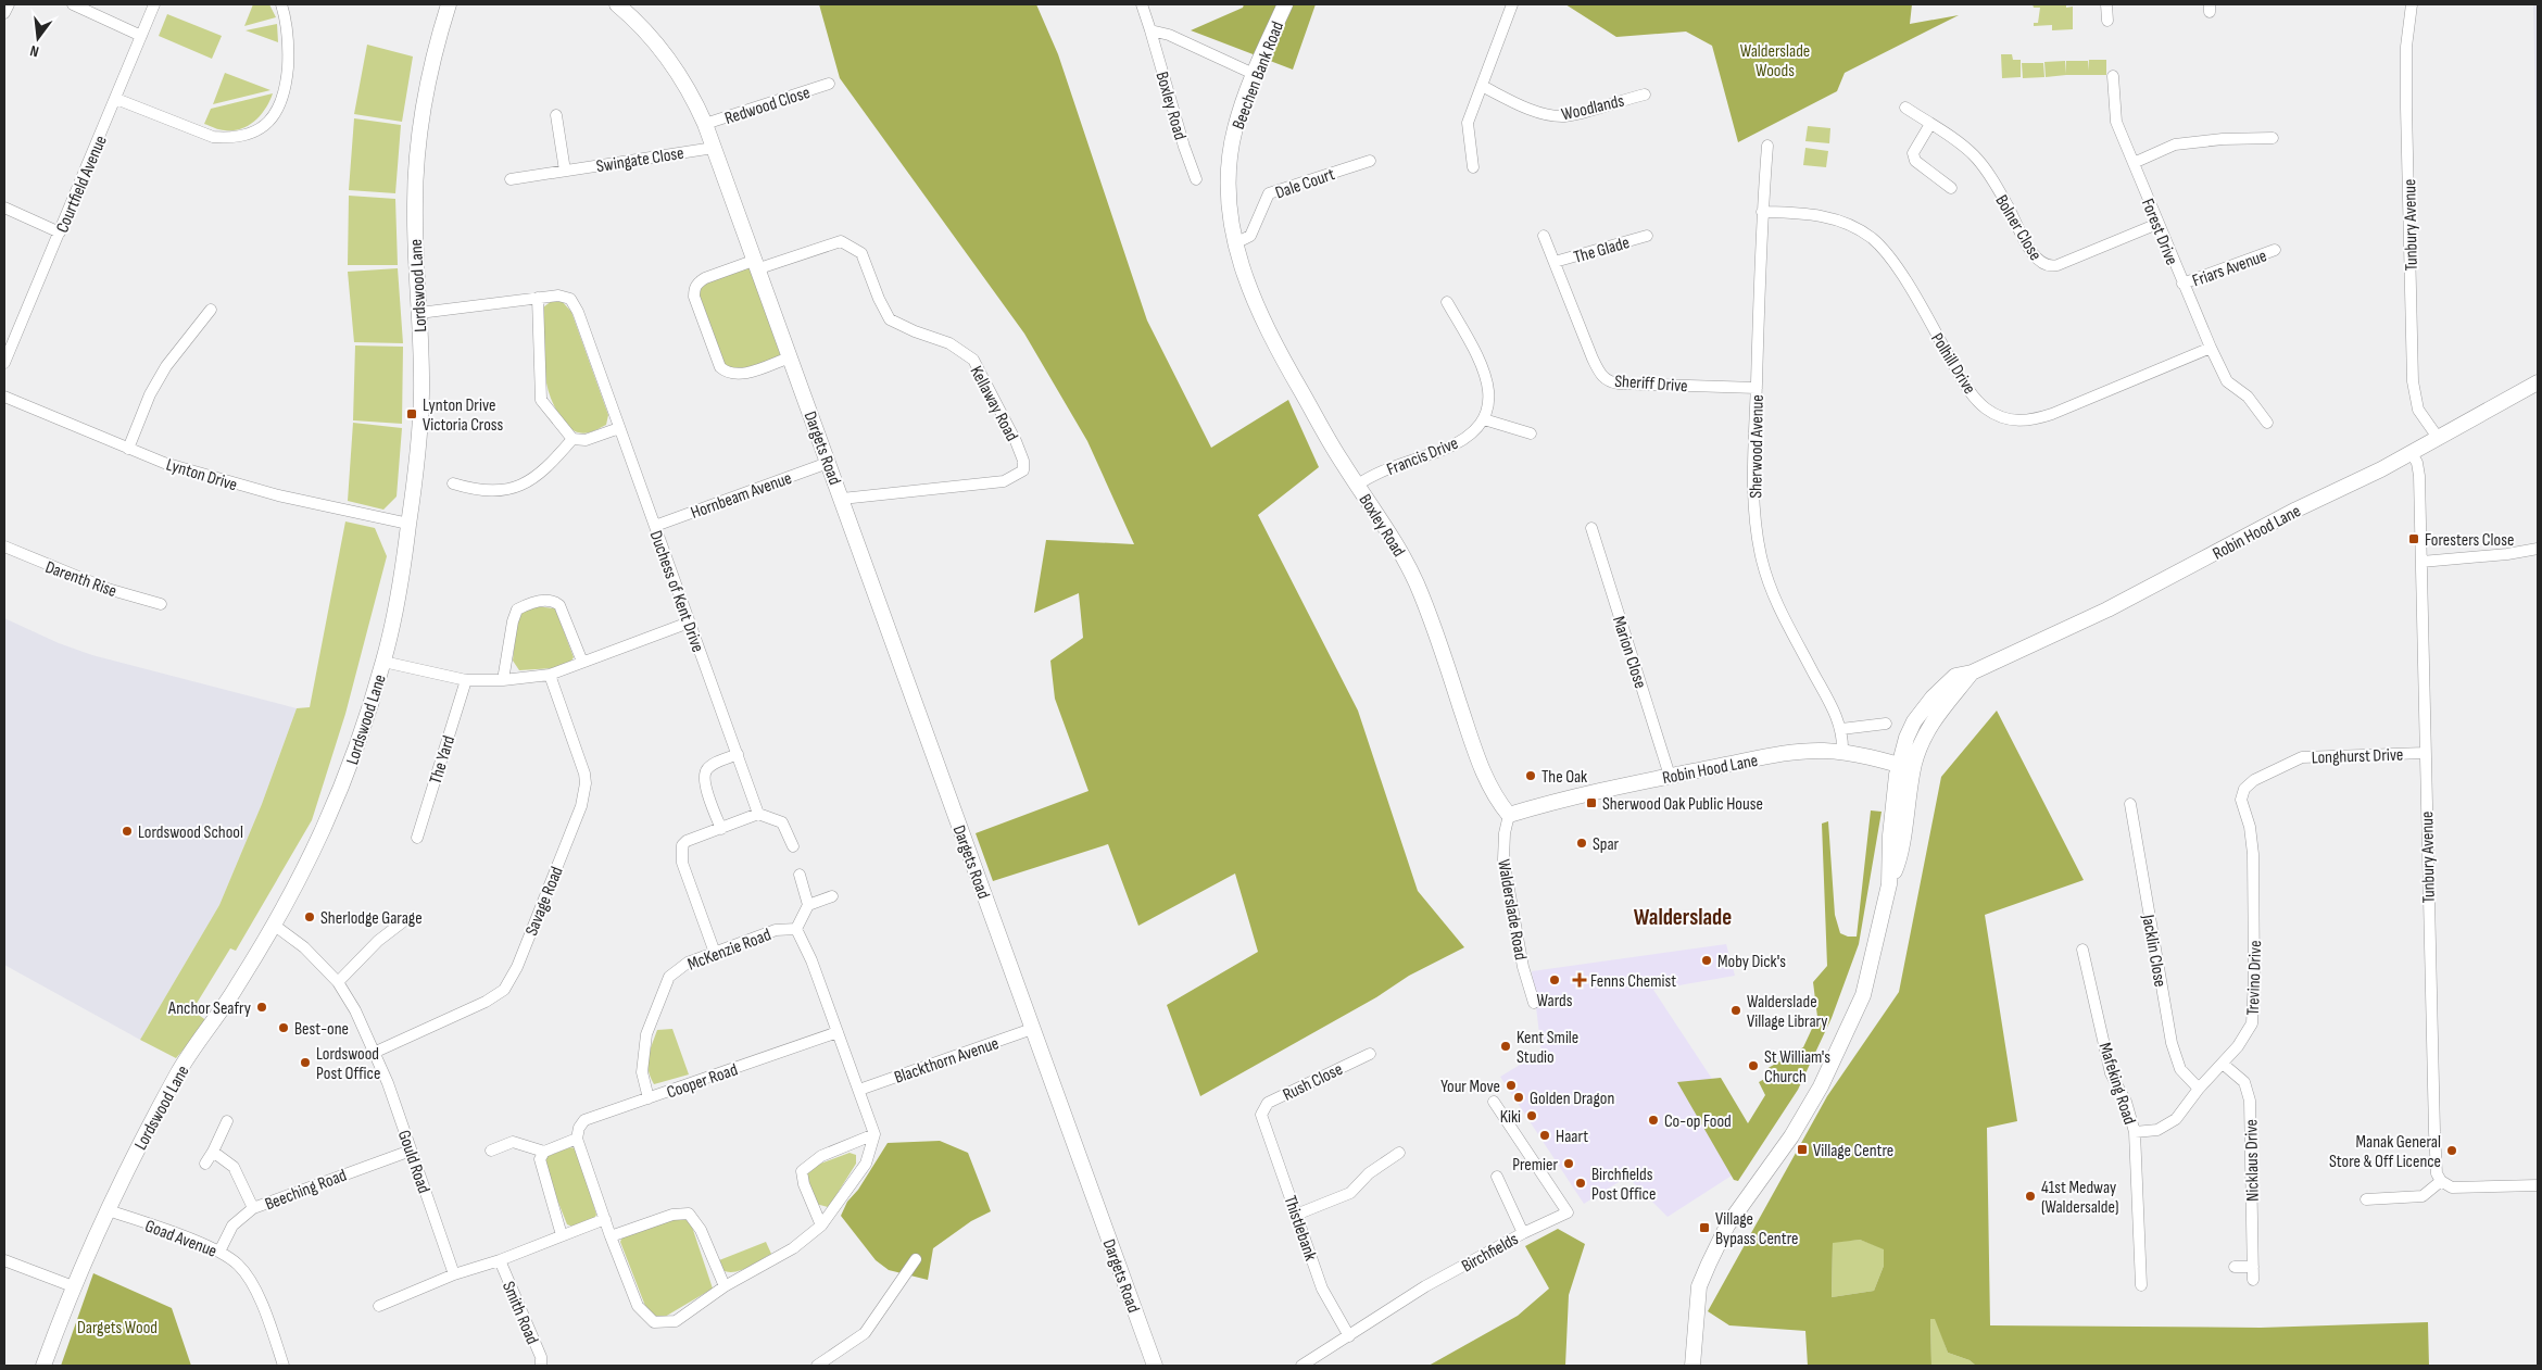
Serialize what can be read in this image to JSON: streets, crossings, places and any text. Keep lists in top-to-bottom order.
{
  "streets": {
    "street": [
      "Beechen Bank Road",
      "Redwood Close",
      "Boxley Road",
      "Woodlands",
      "Swingate Close",
      "Dale Court",
      "Courtfield Avenue",
      "Tunbury Avenue",
      "Bolner Close",
      "Forest Drive",
      "The Glade",
      "Friars Avenue",
      "Lordswood Lane",
      "Polhill Drive",
      "Sheriff Drive",
      "Kellaway Road",
      "Sherwood Avenue",
      "Dargets Road",
      "Francis Drive",
      "Lynton Drive",
      "Hornbeam Avenue",
      "Robin Hood Lane",
      "Darenth Rise",
      "Duchess of Kent Drive",
      "Marion Close",
      "Longhurst Drive",
      "The Yard",
      "Savage Road",
      "Walderslade Road",
      "McKenzie Road",
      "Jacklin Close",
      "Trevino Drive",
      "Blackthorn Avenue",
      "Cooper Road",
      "Rush Close",
      "Mafeking Road",
      "Nicklaus Drive",
      "Gould Road",
      "Beeching Road",
      "Thistlebank",
      "Goad Avenue",
      "Birchfields",
      "Smith Road"
    ]
  },
  "crossings": [
    ["Beechen Bank Road", "Boxley Road"],
    ["Beechen Bank Road", "Dale Court"],
    ["Redwood Close", "Dargets Road"],
    ["Boxley Road", "Dale Court"],
    ["Boxley Road", "Francis Drive"],
    ["Boxley Road", "Robin Hood Lane"],
    ["Boxley Road", "Walderslade Road"],
    ["Swingate Close", "Dargets Road"],
    ["Tunbury Avenue", "Robin Hood Lane"],
    ["Tunbury Avenue", "Longhurst Drive"],
    ["Bolner Close", "Forest Drive"],
    ["Forest Drive", "Friars Avenue"],
    ["Forest Drive", "Polhill Drive"],
    ["The Glade", "Sheriff Drive"],
    ["Lordswood Lane", "Lynton Drive"],
    ["Lordswood Lane", "Duchess of Kent Drive"],
    ["Lordswood Lane", "Gould Road"],
    ["Lordswood Lane", "Goad Avenue"],
    ["Polhill Drive", "Sherwood Avenue"],
    ["Sheriff Drive", "Sherwood Avenue"],
    ["Kellaway Road", "Dargets Road"],
    ["Sherwood Avenue", "Robin Hood Lane"],
    ["Dargets Road", "Hornbeam Avenue"],
    ["Dargets Road", "Blackthorn Avenue"],
    ["Hornbeam Avenue", "Duchess of Kent Drive"],
    ["Robin Hood Lane", "Marion Close"],
    ["Robin Hood Lane", "Walderslade Road"],
    ["Longhurst Drive", "Trevino Drive"],
    ["Savage Road", "Gould Road"],
    ["McKenzie Road", "Blackthorn Avenue"],
    ["McKenzie Road", "Cooper Road"],
    ["Jacklin Close", "Trevino Drive"],
    ["Trevino Drive", "Mafeking Road"],
    ["Trevino Drive", "Nicklaus Drive"],
    ["Rush Close", "Thistlebank"],
    ["Gould Road", "Beeching Road"],
    ["Beeching Road", "Goad Avenue"],
    ["Thistlebank", "Birchfields"]
  ],
  "districts": ["Walderslade"],
  "parks": ["Walderslade Woods", "Dargets Wood"],
  "places": {
    "transit": [
      "Lynton Drive Victoria Cross",
      "Foresters Close",
      "Sherwood Oak Public House",
      "Village Centre",
      "Village Bypass Centre"
    ],
    "other": [
      "The Oak",
      "Lordswood School",
      "Spar",
      "Sherlodge Garage",
      "Moby Dick's",
      "Wards",
      "Anchor Seafry",
      "Walderslade Village Library",
      "Best-one",
      "Kent Smile Studio",
      "Lordswood Post Office",
      "St William's Church",
      "Your Move",
      "Golden Dragon",
      "Kiki",
      "Co-op Food",
      "Haart",
      "Manak General Store & Off Licence",
      "Premier",
      "Birchfields Post Office",
      "41st Medway (Waldersalde)"
    ],
    "health": ["Fenns Chemist"]
  },
  "north": "bottom"
}
